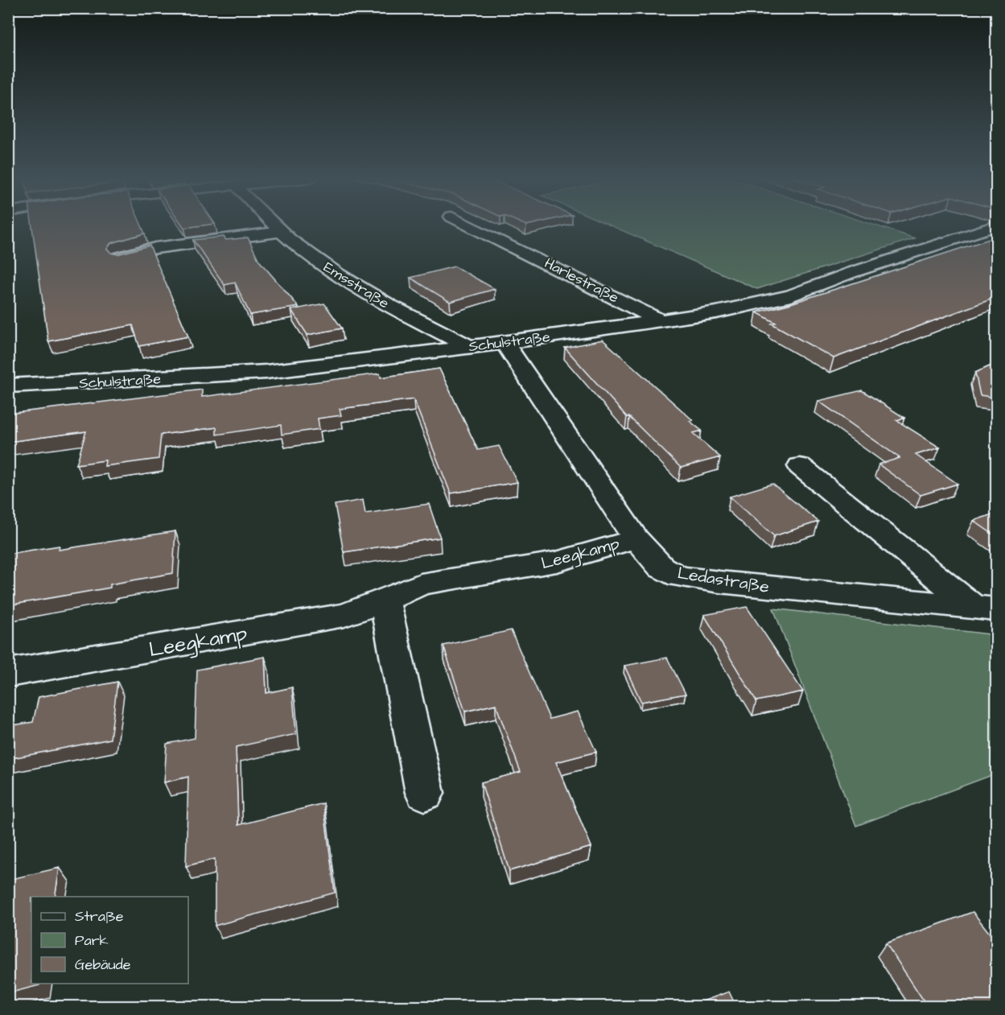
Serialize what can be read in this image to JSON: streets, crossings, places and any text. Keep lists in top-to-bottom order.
{
  "streets": {
    "street": [
      "Harlestraße",
      "Emsstraße",
      "Schulstraße",
      "Leegkamp",
      "Ledastraße"
    ]
  },
  "crossings": [
    ["Harlestraße", "Schulstraße"],
    ["Emsstraße", "Schulstraße"],
    ["Schulstraße", "Ledastraße"],
    ["Leegkamp", "Ledastraße"]
  ],
  "legend": ["Straße", "Park", "Gebäude"]
}
